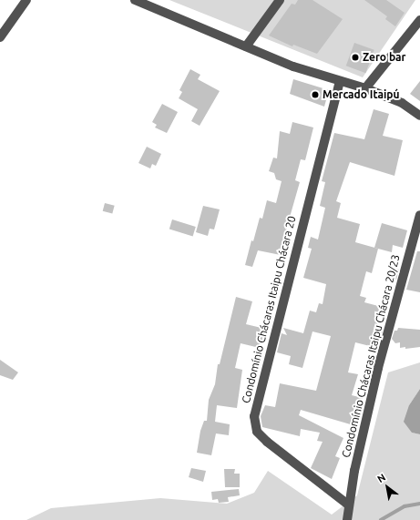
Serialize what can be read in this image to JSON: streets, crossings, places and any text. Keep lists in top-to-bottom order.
{
  "streets": {
    "street": ["Condomínio Chácaras Itaipu Chácara 20", "Condomínio Chácaras Itaipu Chácara 20/23"]
  },
  "crossings": [
    ["Condomínio Chácaras Itaipu Chácara 20", "Condomínio Chácaras Itaipu Chácara 20/23"]
  ],
  "places": ["Zero bar", "Mercado Itaipú"],
  "north": "top left"
}
